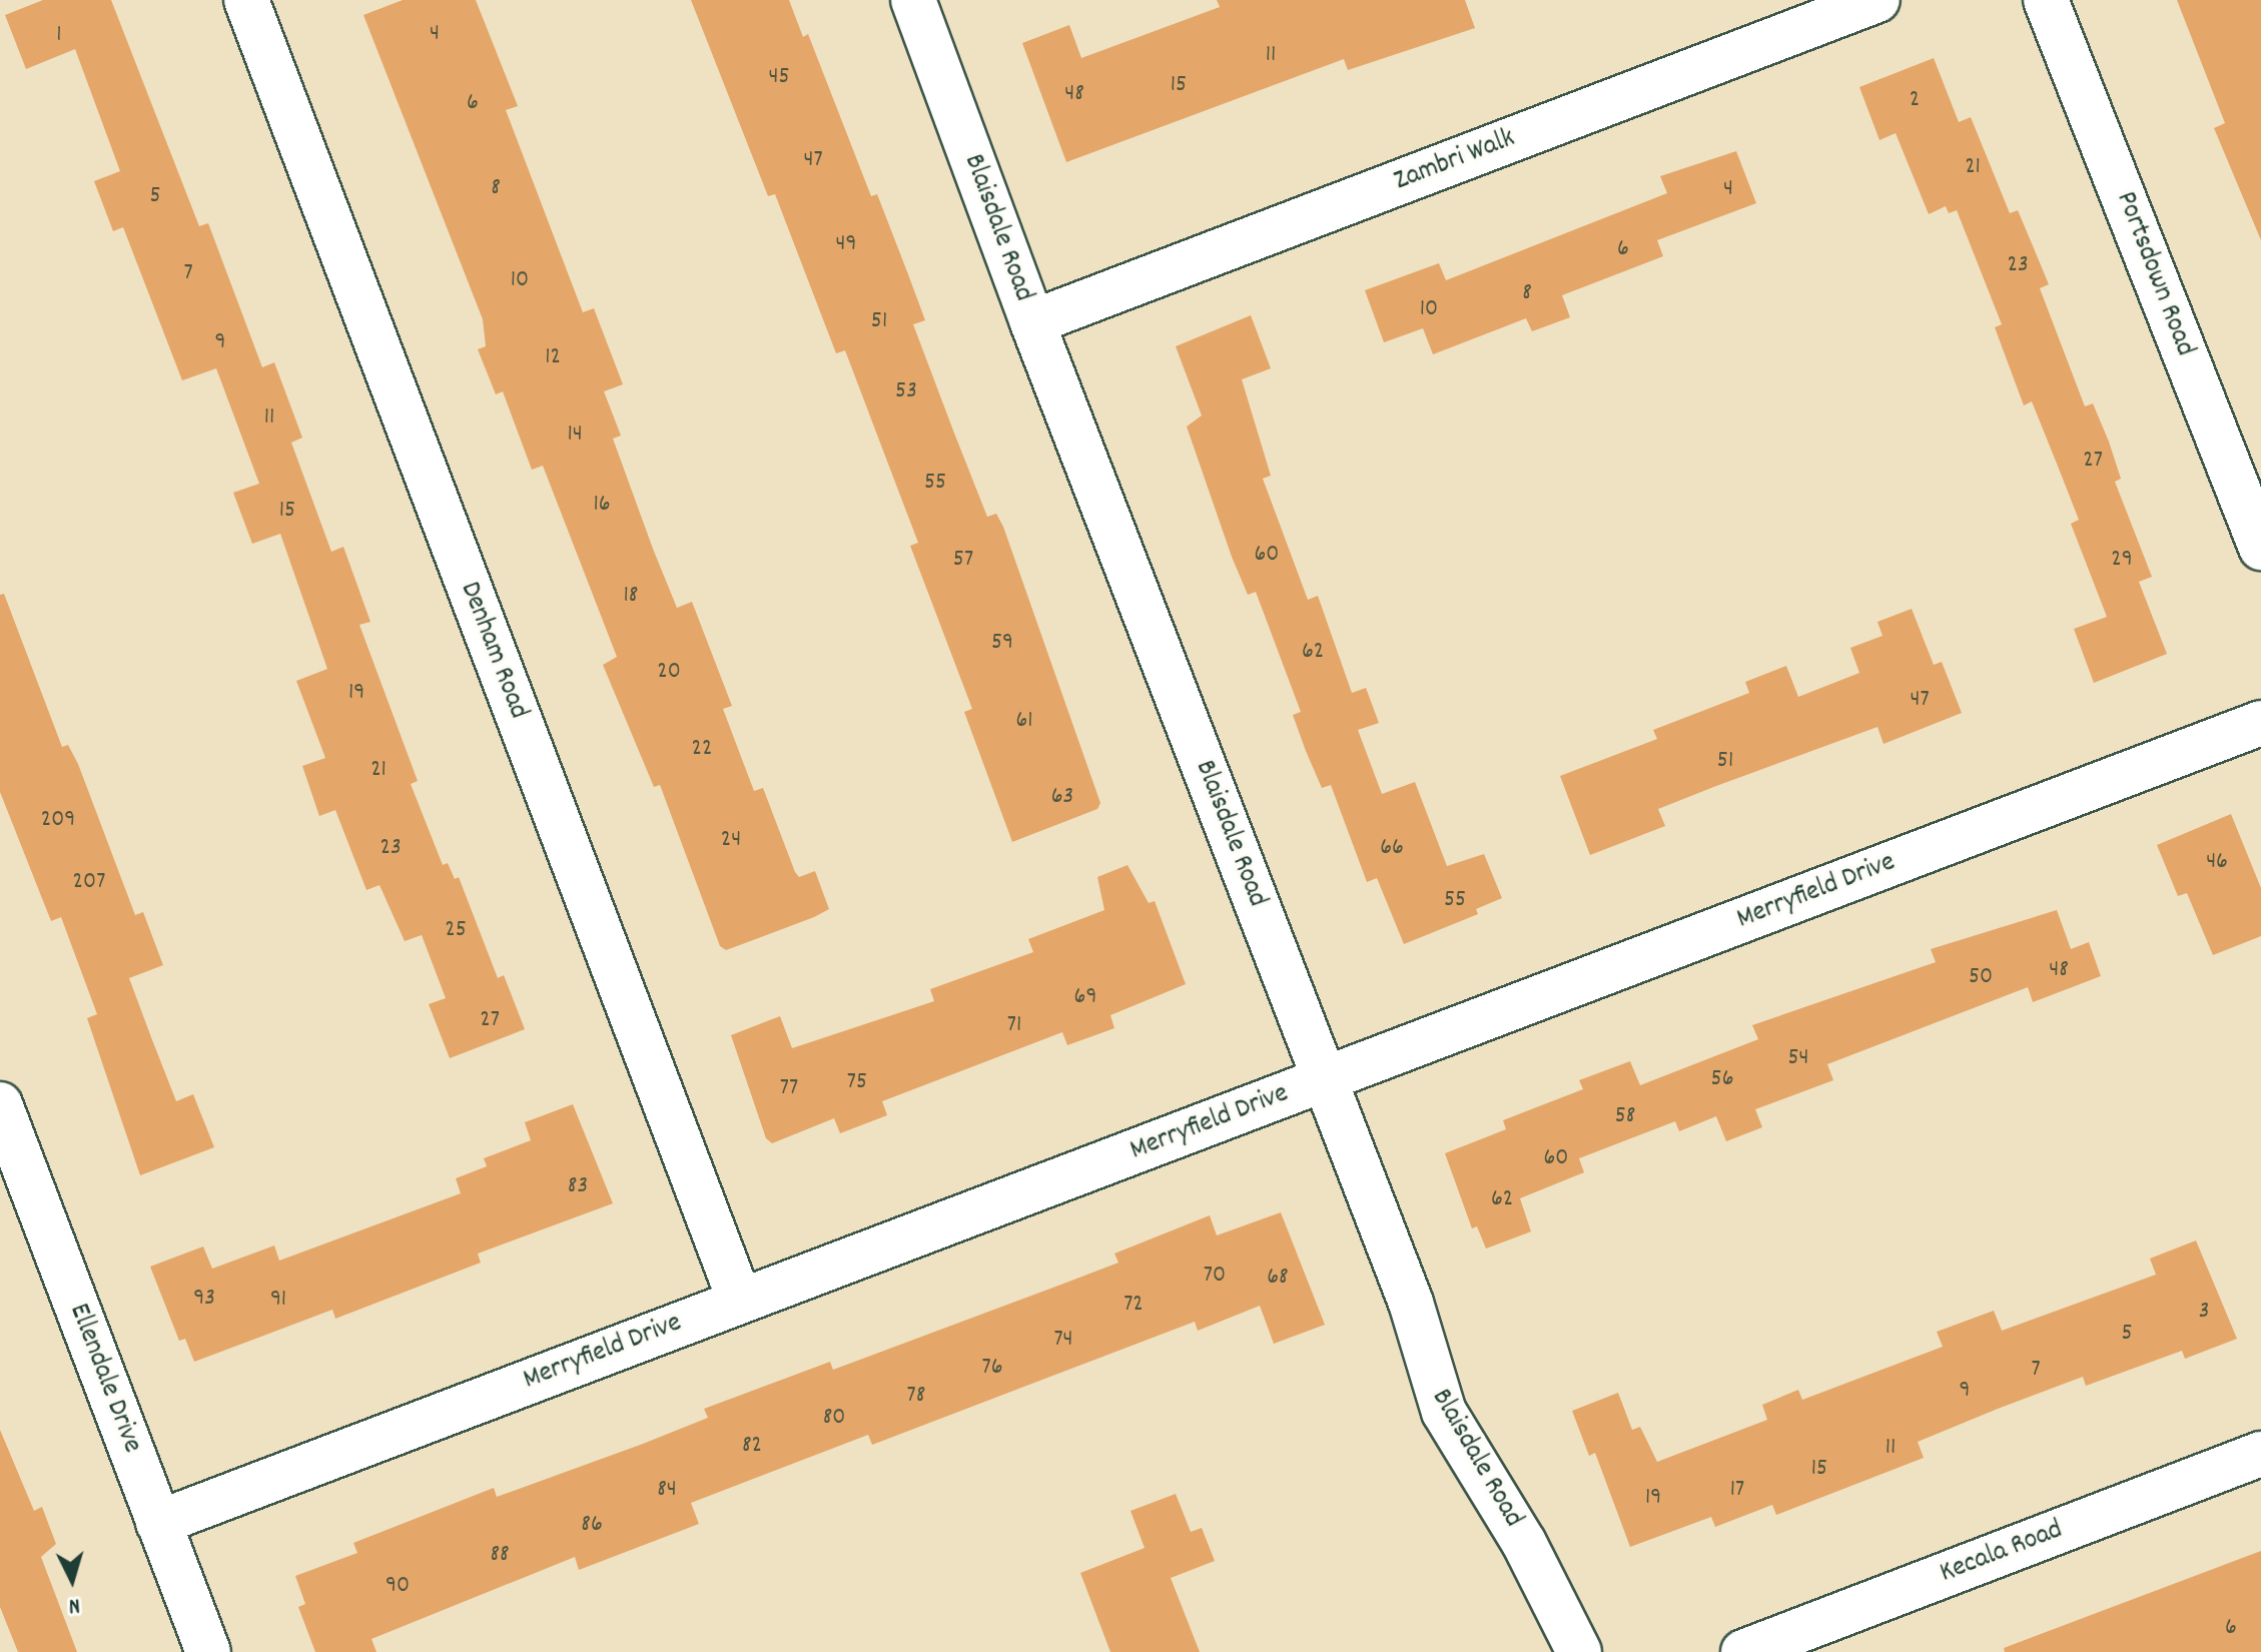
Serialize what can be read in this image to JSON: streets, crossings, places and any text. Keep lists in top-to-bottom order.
{
  "streets": {
    "street": [
      "Zambri Walk",
      "Blaisdale Road",
      "Portsdown Road",
      "Denham Road",
      "Merryfield Drive",
      "Ellendale Drive",
      "Kecala Road"
    ]
  },
  "crossings": [
    ["Zambri Walk", "Blaisdale Road"],
    ["Blaisdale Road", "Merryfield Drive"],
    ["Denham Road", "Merryfield Drive"],
    ["Merryfield Drive", "Ellendale Drive"]
  ],
  "house_numbers": [
    "4",
    "1",
    "11",
    "45",
    "15",
    "48",
    "2",
    "6",
    "47",
    "21",
    "8",
    "4",
    "5",
    "49",
    "6",
    "23",
    "7",
    "10",
    "8",
    "10",
    "51",
    "9",
    "12",
    "53",
    "11",
    "14",
    "27",
    "55",
    "16",
    "15",
    "60",
    "57",
    "29",
    "18",
    "59",
    "62",
    "20",
    "19",
    "47",
    "61",
    "22",
    "51",
    "21",
    "63",
    "209",
    "24",
    "23",
    "66",
    "46",
    "207",
    "55",
    "25",
    "48",
    "50",
    "69",
    "27",
    "71",
    "54",
    "56",
    "75",
    "77",
    "58",
    "60",
    "83",
    "62",
    "70",
    "68",
    "93",
    "91",
    "72",
    "3",
    "5",
    "74",
    "76",
    "7",
    "9",
    "78",
    "80",
    "82",
    "11",
    "15",
    "84",
    "17",
    "19",
    "86",
    "88",
    "90",
    "6"
  ],
  "north": "bottom"
}
